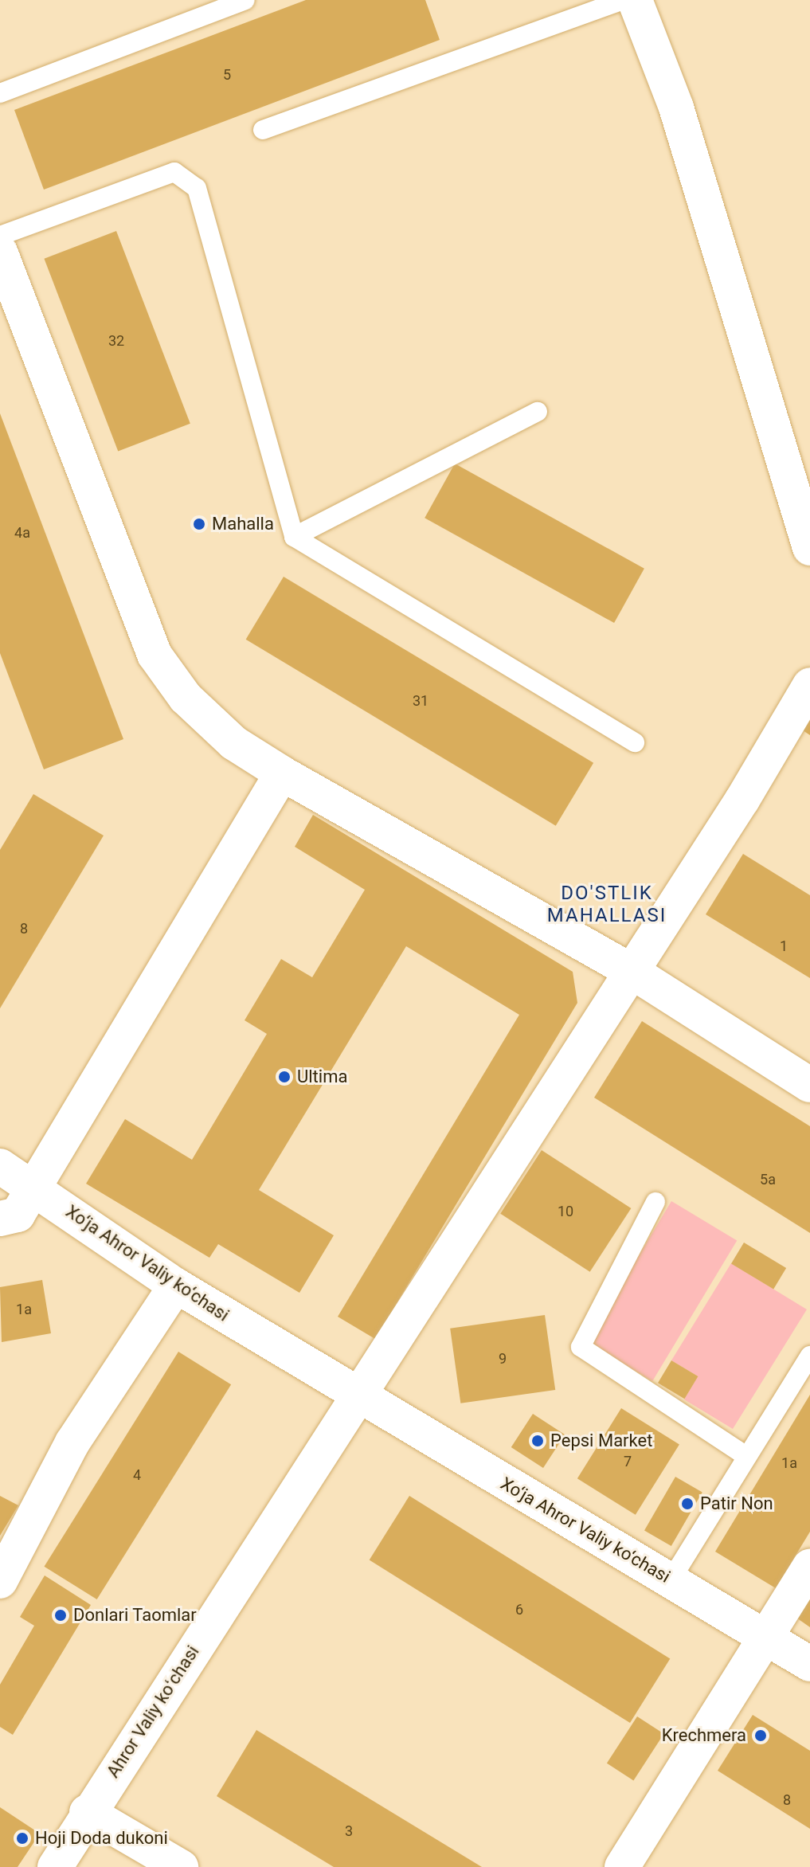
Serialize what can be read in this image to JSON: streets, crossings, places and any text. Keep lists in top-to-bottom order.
{
  "streets": {
    "street": ["Xo‘ja Ahror Valiy ko‘chasi", "Ahror Valiy koʻchasi"]
  },
  "crossings": [
    ["Xo‘ja Ahror Valiy ko‘chasi", "Ahror Valiy koʻchasi"]
  ],
  "districts": ["DO'STLIK MAHALLASI"],
  "places": [
    "Mahalla",
    "Ultima",
    "Pepsi Market",
    "Patir Non",
    "Donlari Taomlar",
    "Krechmera",
    "Hoji Doda dukoni"
  ],
  "house_numbers": [
    "5",
    "32",
    "4a",
    "31",
    "8",
    "1",
    "5a",
    "10",
    "1a",
    "9",
    "7",
    "1a",
    "4",
    "6",
    "8",
    "3"
  ]
}
